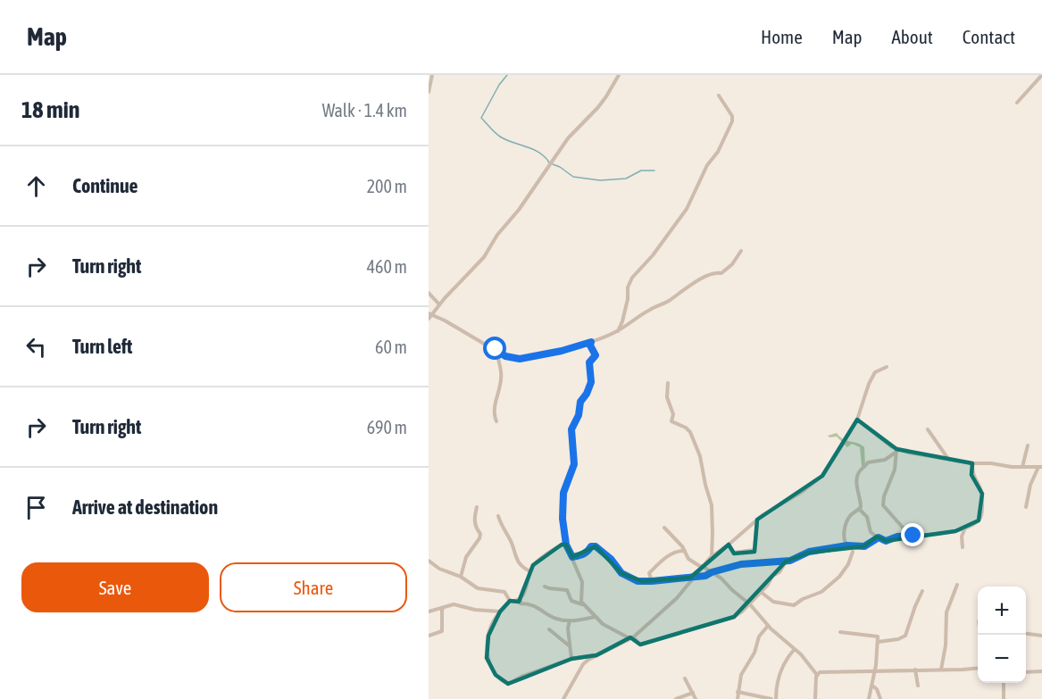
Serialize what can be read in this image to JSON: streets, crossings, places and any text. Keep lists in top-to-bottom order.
{
  "page": {
    "header": "Map",
    "nav": [
      "Home",
      "Map",
      "About",
      "Contact"
    ],
    "heading": ["18 min", "Walk · 1.4 km"],
    "list": [
      ["Continue", "200 m"],
      ["Turn right", "460 m"],
      ["Turn left", "60 m"],
      ["Turn right", "690 m"],
      "Arrive at destination"
    ],
    "buttons": ["Save", "Share"],
    "map_buttons": ["+", "−"]
  }
}
